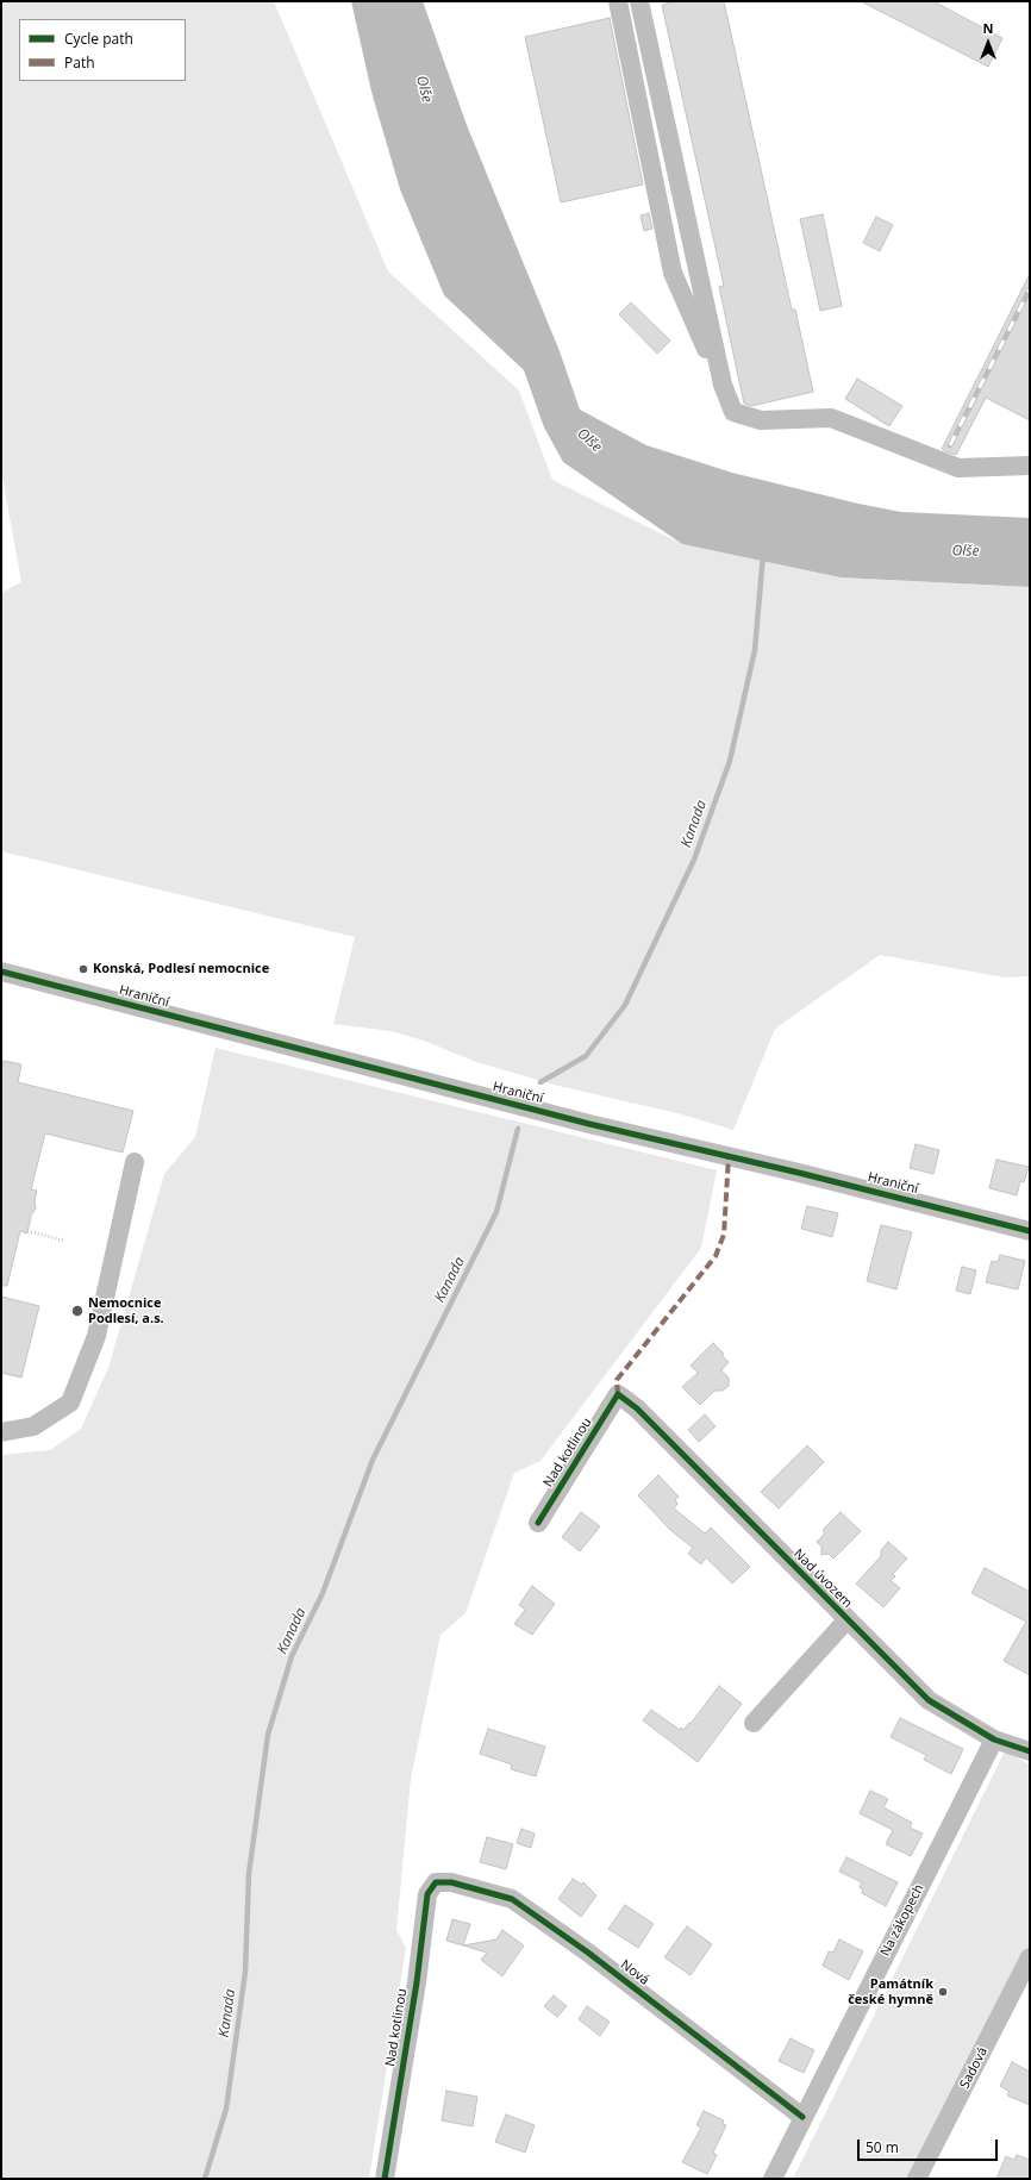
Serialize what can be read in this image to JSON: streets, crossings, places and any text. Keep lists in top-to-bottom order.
{
  "streets": {
    "street": [
      "Hraniční",
      "Nad kotlinou",
      "Nad úvozem",
      "Na zákopech",
      "Nová",
      "Sadová"
    ]
  },
  "crossings": [
    ["Nad kotlinou", "Nad úvozem"],
    ["Nad kotlinou", "Nová"],
    ["Nad úvozem", "Na zákopech"],
    ["Na zákopech", "Nová"]
  ],
  "water": ["Olše", "Kanada"],
  "places": ["Konská, Podlesí nemocnice", "Nemocnice Podlesí, a.s.", "Památník české hymně"],
  "legend": ["Cycle path", "Path"],
  "scale_bar": "50 m",
  "north": "top"
}
